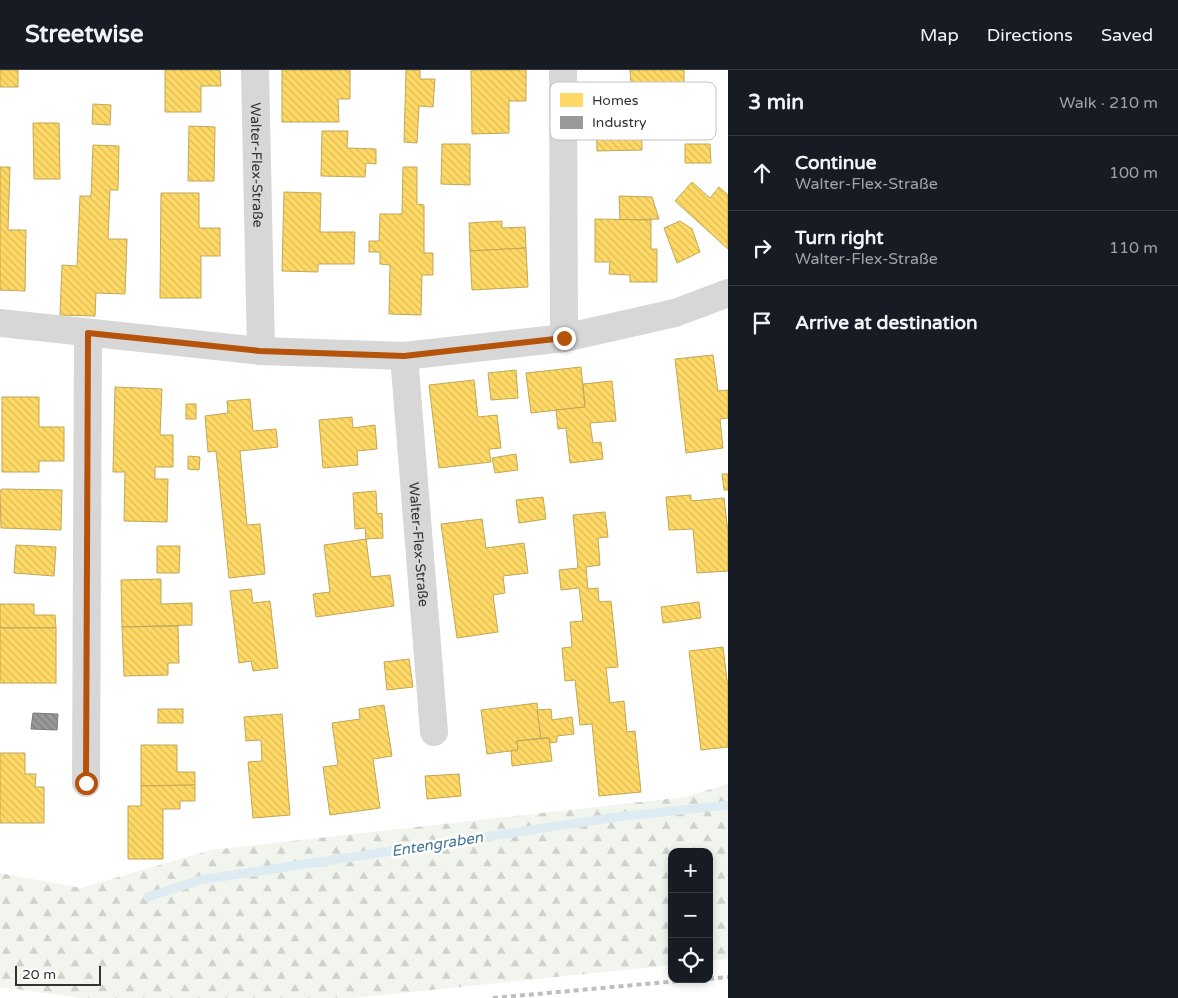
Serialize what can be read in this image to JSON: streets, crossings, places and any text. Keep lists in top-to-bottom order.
{
  "streets": {
    "street": ["Walter-Flex-Straße"]
  },
  "water": ["Entengraben"],
  "legend": ["Homes", "Industry"],
  "scale_bar": "20 m",
  "page": {
    "header": "Streetwise",
    "nav": ["Map", "Directions", "Saved"],
    "heading": ["3 min", "Walk · 210 m"],
    "list": [
      ["Continue", "Walter-Flex-Straße", "100 m"],
      ["Turn right", "Walter-Flex-Straße", "110 m"],
      "Arrive at destination"
    ],
    "map_buttons": ["+", "−"],
    "scale": "20 m"
  }
}
